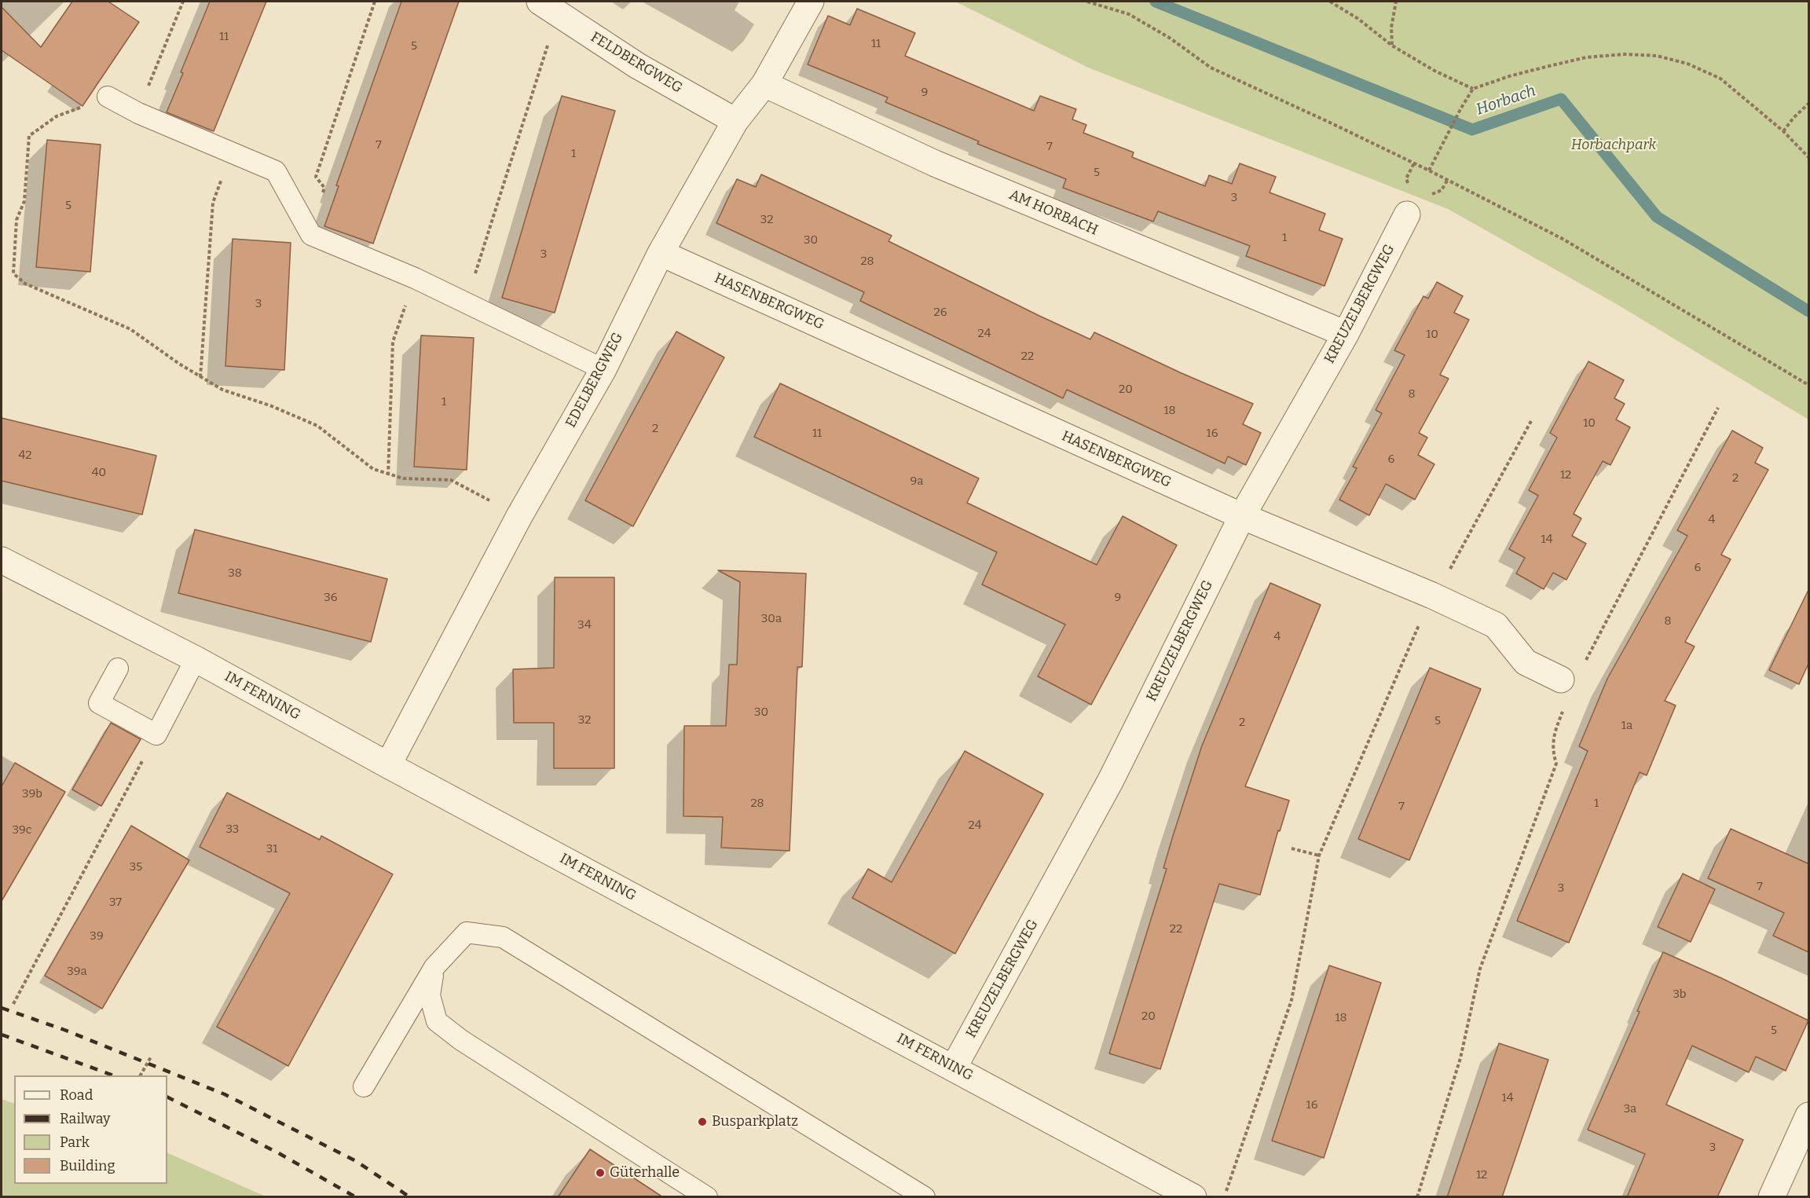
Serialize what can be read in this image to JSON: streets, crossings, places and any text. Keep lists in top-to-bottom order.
{
  "streets": {
    "street": [
      "FELDBERGWEG",
      "AM HORBACH",
      "HASENBERGWEG",
      "KREUZELBERGWEG",
      "EDELBERGWEG",
      "IM FERNING"
    ]
  },
  "crossings": [
    ["FELDBERGWEG", "EDELBERGWEG"],
    ["AM HORBACH", "KREUZELBERGWEG"],
    ["AM HORBACH", "EDELBERGWEG"],
    ["HASENBERGWEG", "KREUZELBERGWEG"],
    ["HASENBERGWEG", "EDELBERGWEG"],
    ["KREUZELBERGWEG", "IM FERNING"],
    ["EDELBERGWEG", "IM FERNING"]
  ],
  "water": ["Horbach"],
  "parks": ["Horbachpark"],
  "places": ["Busparkplatz", "Güterhalle"],
  "house_numbers": [
    "11",
    "11",
    "5",
    "9",
    "7",
    "7",
    "1",
    "5",
    "3",
    "5",
    "32",
    "1",
    "30",
    "3",
    "28",
    "3",
    "26",
    "24",
    "10",
    "22",
    "20",
    "8",
    "1",
    "18",
    "10",
    "2",
    "11",
    "16",
    "42",
    "6",
    "40",
    "12",
    "2",
    "9a",
    "4",
    "14",
    "6",
    "38",
    "36",
    "9",
    "30a",
    "8",
    "34",
    "4",
    "30",
    "32",
    "5",
    "2",
    "1a",
    "39b",
    "28",
    "1",
    "7",
    "24",
    "33",
    "39c",
    "31",
    "35",
    "7",
    "3",
    "37",
    "22",
    "39",
    "39a",
    "3b",
    "20",
    "18",
    "5",
    "14",
    "16",
    "3a",
    "3",
    "12"
  ],
  "legend": [
    "Road",
    "Railway",
    "Park",
    "Building"
  ]
}
